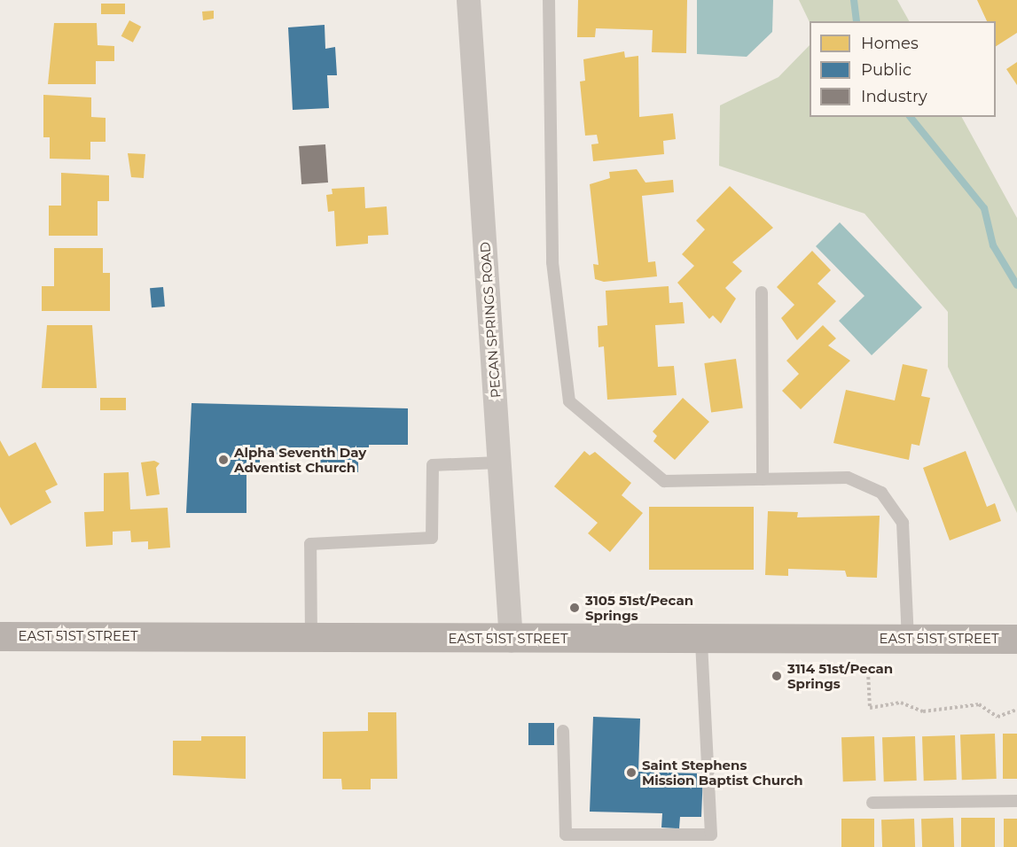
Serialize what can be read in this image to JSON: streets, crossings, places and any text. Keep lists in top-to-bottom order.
{
  "streets": {
    "main road": ["EAST 51ST STREET"],
    "street": ["PECAN SPRINGS ROAD"]
  },
  "crossings": [
    ["PECAN SPRINGS ROAD", "EAST 51ST STREET"]
  ],
  "places": [
    "Alpha Seventh Day Adventist Church",
    "3105 51st/Pecan Springs",
    "3114 51st/Pecan Springs",
    "Saint Stephens Mission Baptist Church"
  ],
  "legend": ["Homes", "Public", "Industry"]
}
